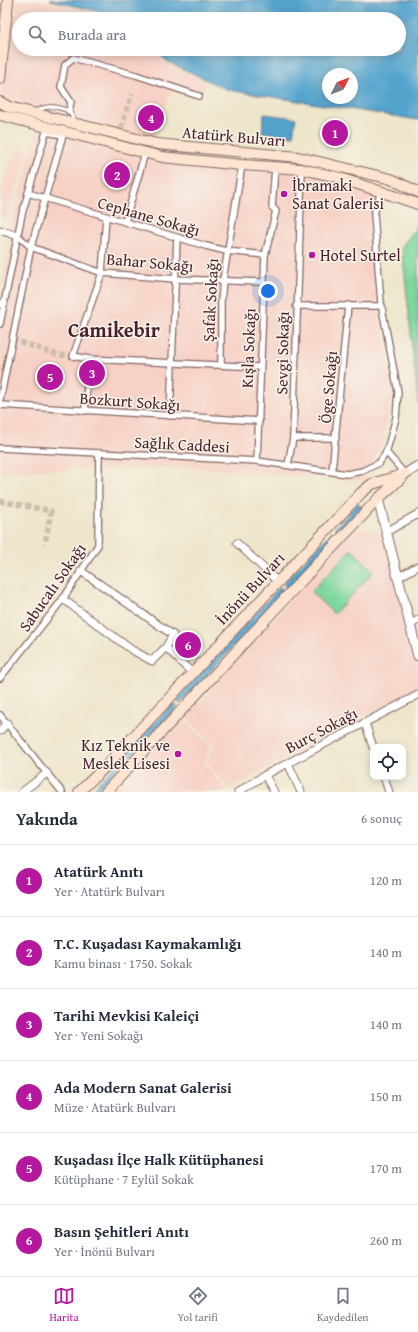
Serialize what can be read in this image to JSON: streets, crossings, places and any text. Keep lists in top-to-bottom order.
{
  "streets": {
    "main road": ["Atatürk Bulvarı", "İnönü Bulvarı"],
    "street": [
      "Cephane Sokağı",
      "Bahar Sokağı",
      "Şafak Sokağı",
      "Kışla Sokağı",
      "Sevgi Sokağı",
      "Öge Sokağı",
      "Bozkurt Sokağı",
      "Sağlık Caddesi",
      "Sabucalı Sokağı",
      "Burç Sokağı"
    ]
  },
  "crossings": [
    ["Atatürk Bulvarı", "Şafak Sokağı"],
    ["Atatürk Bulvarı", "Kışla Sokağı"],
    ["Atatürk Bulvarı", "Sevgi Sokağı"],
    ["Cephane Sokağı", "Şafak Sokağı"],
    ["Cephane Sokağı", "Kışla Sokağı"],
    ["Bahar Sokağı", "Şafak Sokağı"],
    ["Bahar Sokağı", "Kışla Sokağı"],
    ["Kışla Sokağı", "Bozkurt Sokağı"],
    ["Kışla Sokağı", "Sağlık Caddesi"],
    ["Sevgi Sokağı", "Sağlık Caddesi"],
    ["Öge Sokağı", "Sağlık Caddesi"],
    ["Sağlık Caddesi", "Sabucalı Sokağı"]
  ],
  "districts": ["Camikebir"],
  "places": ["İbramaki Sanat Galerisi", "Hotel Surtel", "Kız Teknik ve Meslek Lisesi"],
  "north": "top right",
  "page": {
    "search": "Burada ara",
    "pins": [
      "4",
      "1",
      "2",
      "3",
      "5",
      "6"
    ],
    "heading": ["Yakında", "6 sonuç"],
    "list": [
      {
        "mark": "1",
        "name": "Atatürk Anıtı",
        "note": "Yer · Atatürk Bulvarı",
        "value": "120 m"
      },
      {
        "mark": "2",
        "name": "T.C. Kuşadası Kaymakamlığı",
        "note": "Kamu binası · 1750. Sokak",
        "value": "140 m"
      },
      {
        "mark": "3",
        "name": "Tarihi Mevkisi Kaleiçi",
        "note": "Yer · Yeni Sokağı",
        "value": "140 m"
      },
      {
        "mark": "4",
        "name": "Ada Modern Sanat Galerisi",
        "note": "Müze · Atatürk Bulvarı",
        "value": "150 m"
      },
      {
        "mark": "5",
        "name": "Kuşadası İlçe Halk Kütüphanesi",
        "note": "Kütüphane · 7 Eylül Sokak",
        "value": "170 m"
      },
      {
        "mark": "6",
        "name": "Basın Şehitleri Anıtı",
        "note": "Yer · İnönü Bulvarı",
        "value": "260 m"
      }
    ],
    "nav": ["Harita", "Yol tarifi", "Kaydedilen"]
  }
}
